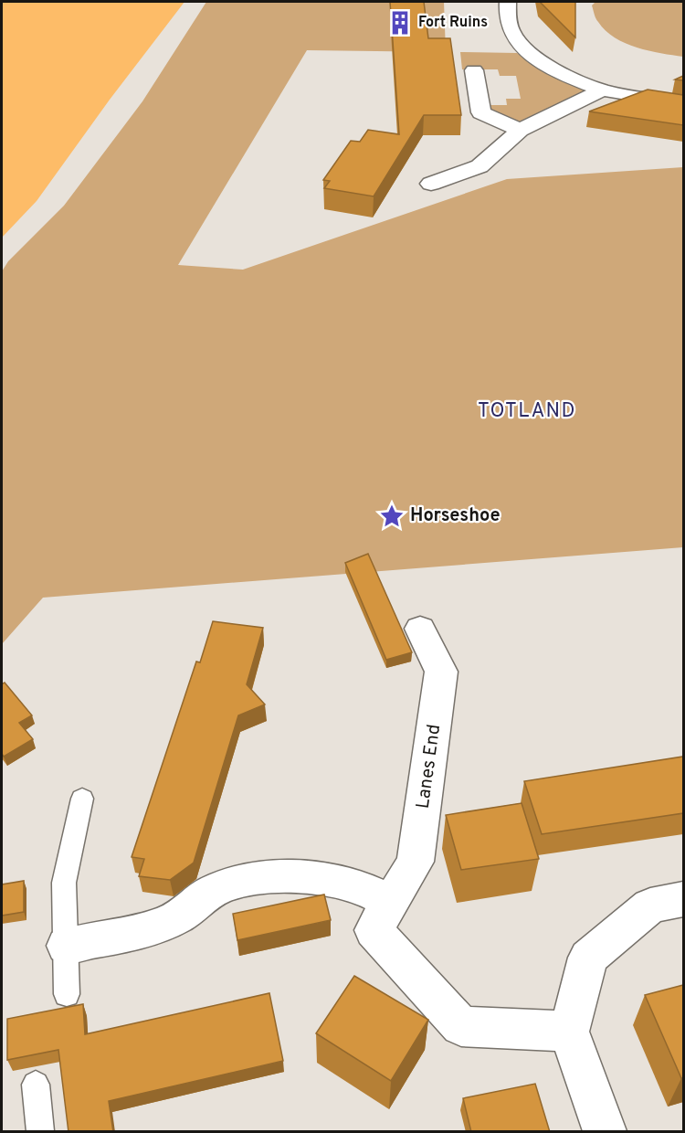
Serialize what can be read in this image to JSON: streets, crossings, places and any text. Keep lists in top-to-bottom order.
{
  "streets": {
    "street": ["Lanes End"]
  },
  "districts": ["TOTLAND"],
  "places": {
    "building": ["Fort Ruins"],
    "place": ["Horseshoe"]
  }
}
